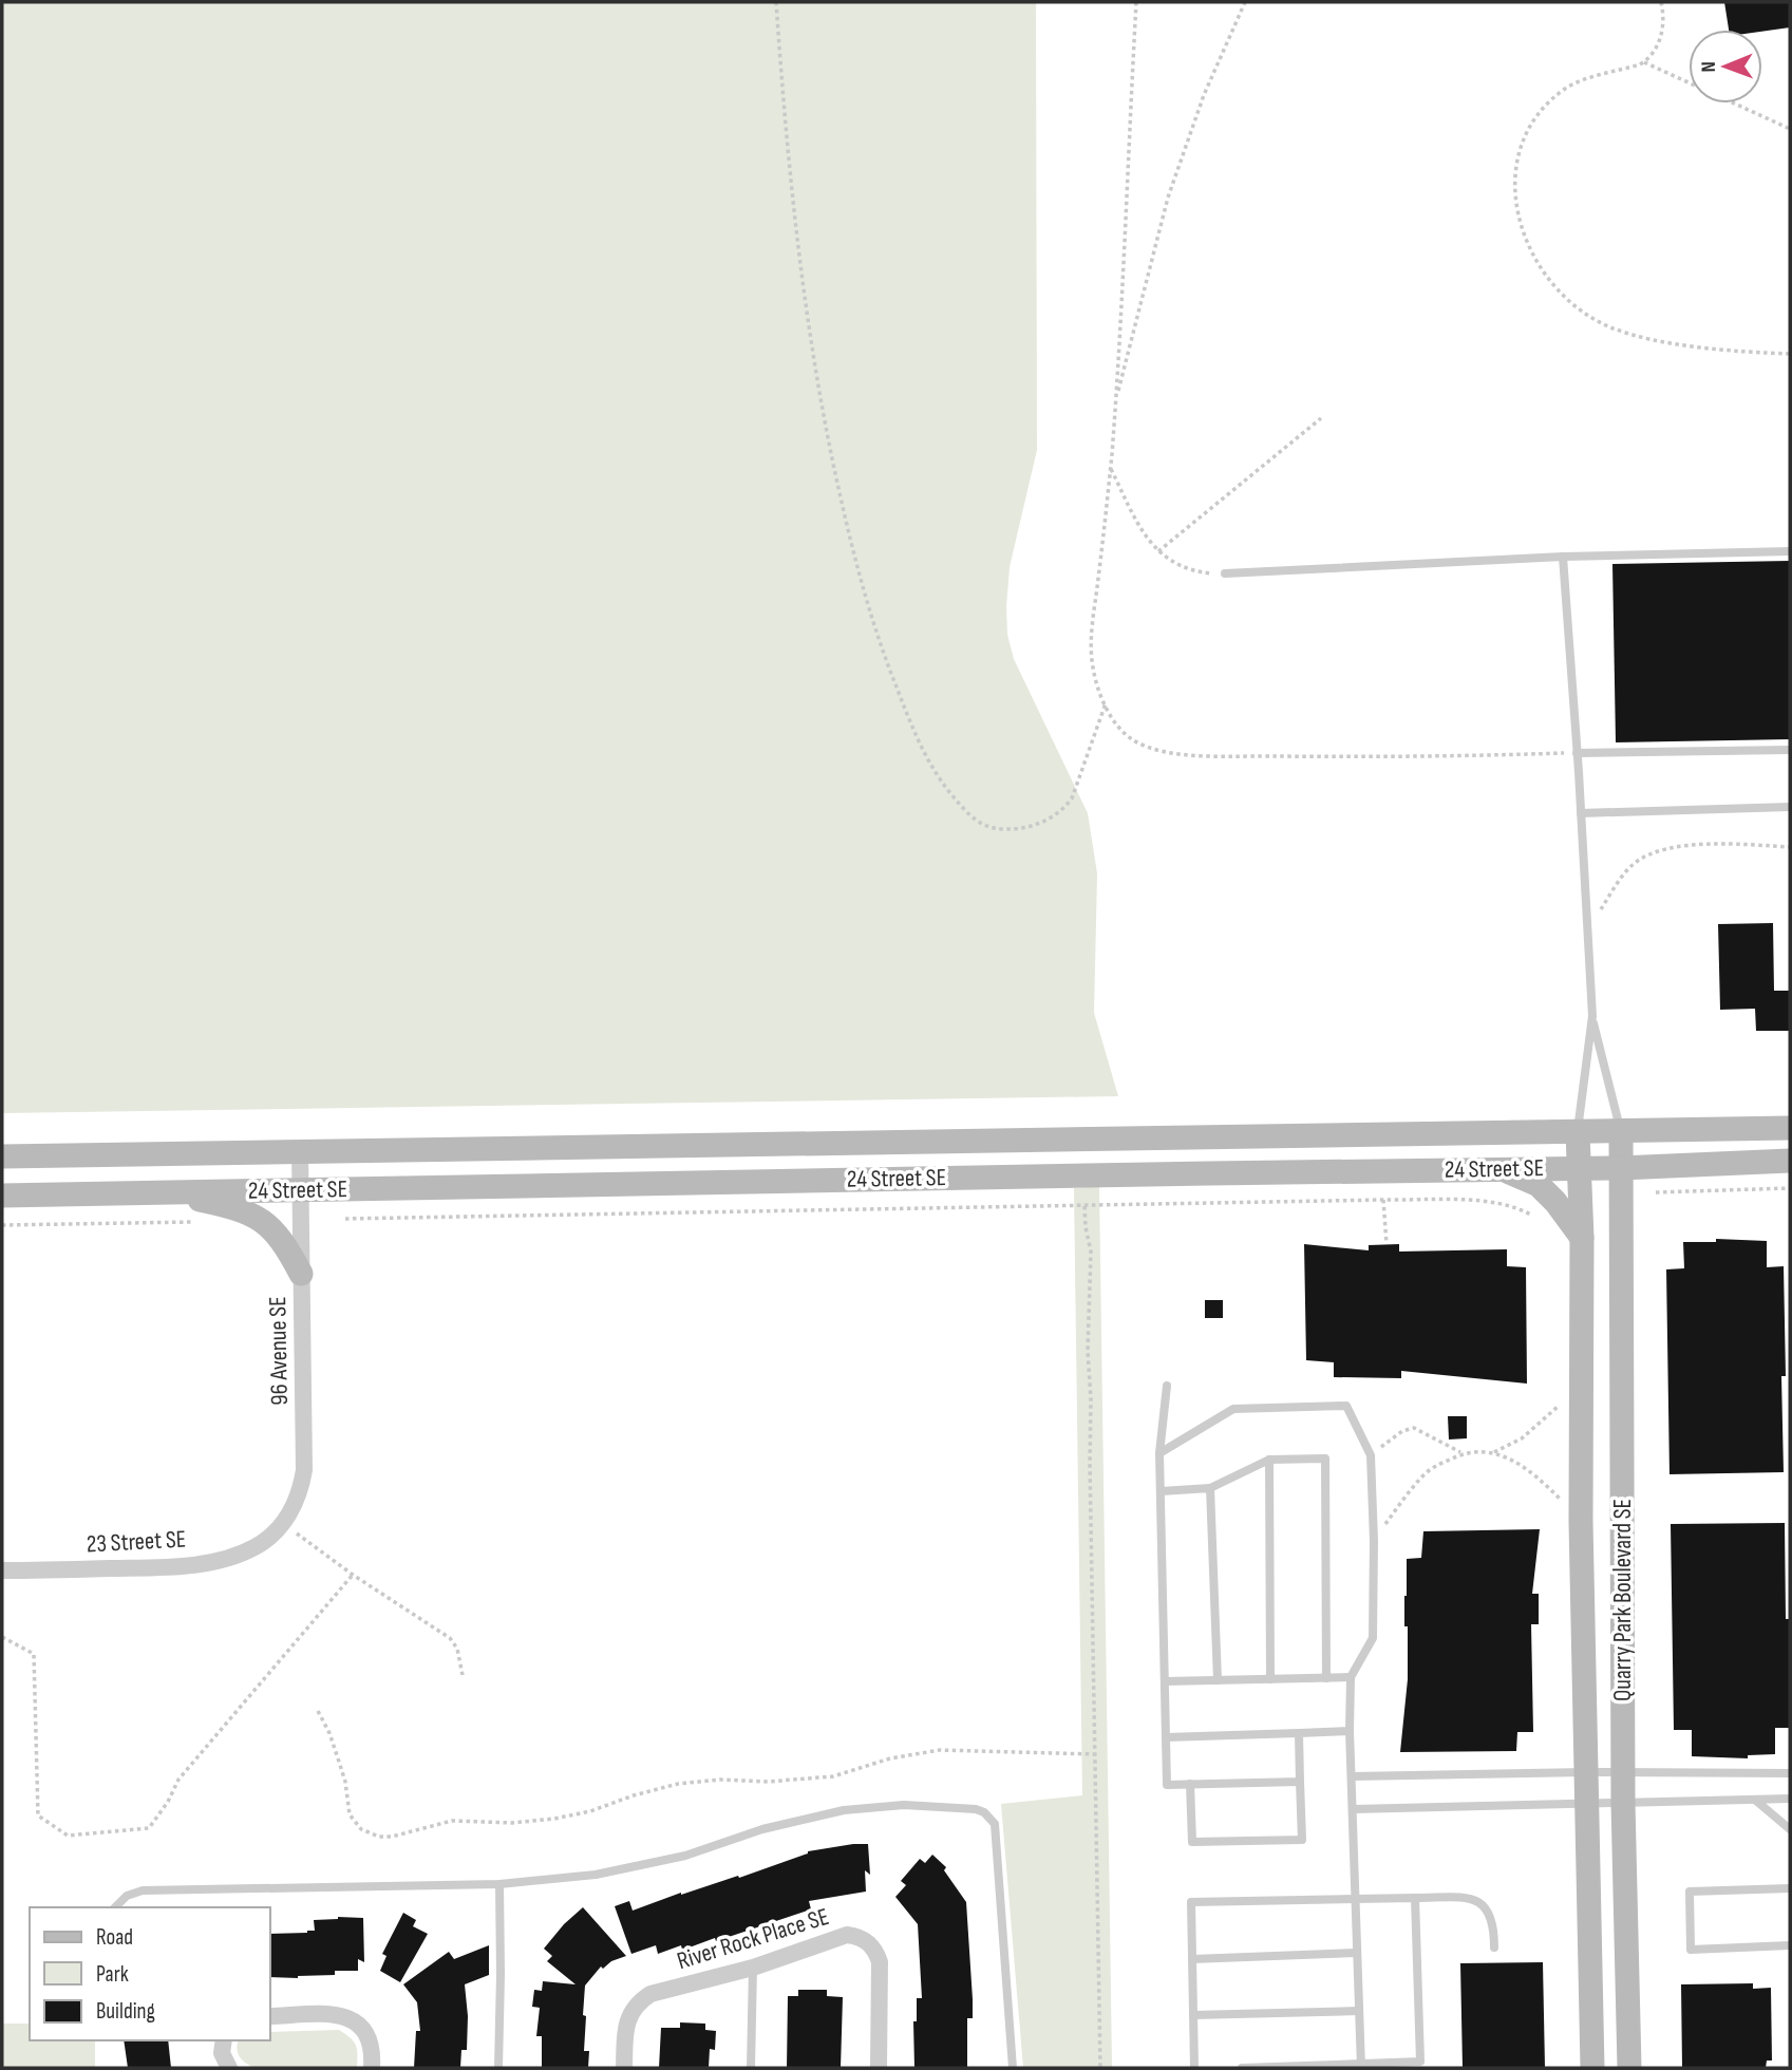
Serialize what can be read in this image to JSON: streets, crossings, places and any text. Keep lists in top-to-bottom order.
{
  "streets": {
    "main road": ["24 Street SE", "Quarry Park Boulevard SE"],
    "street": ["96 Avenue SE", "23 Street SE", "River Rock Place SE"]
  },
  "crossings": [
    ["24 Street SE", "96 Avenue SE"],
    ["24 Street SE", "Quarry Park Boulevard SE"],
    ["96 Avenue SE", "23 Street SE"]
  ],
  "legend": ["Road", "Park", "Building"],
  "north": "left"
}
